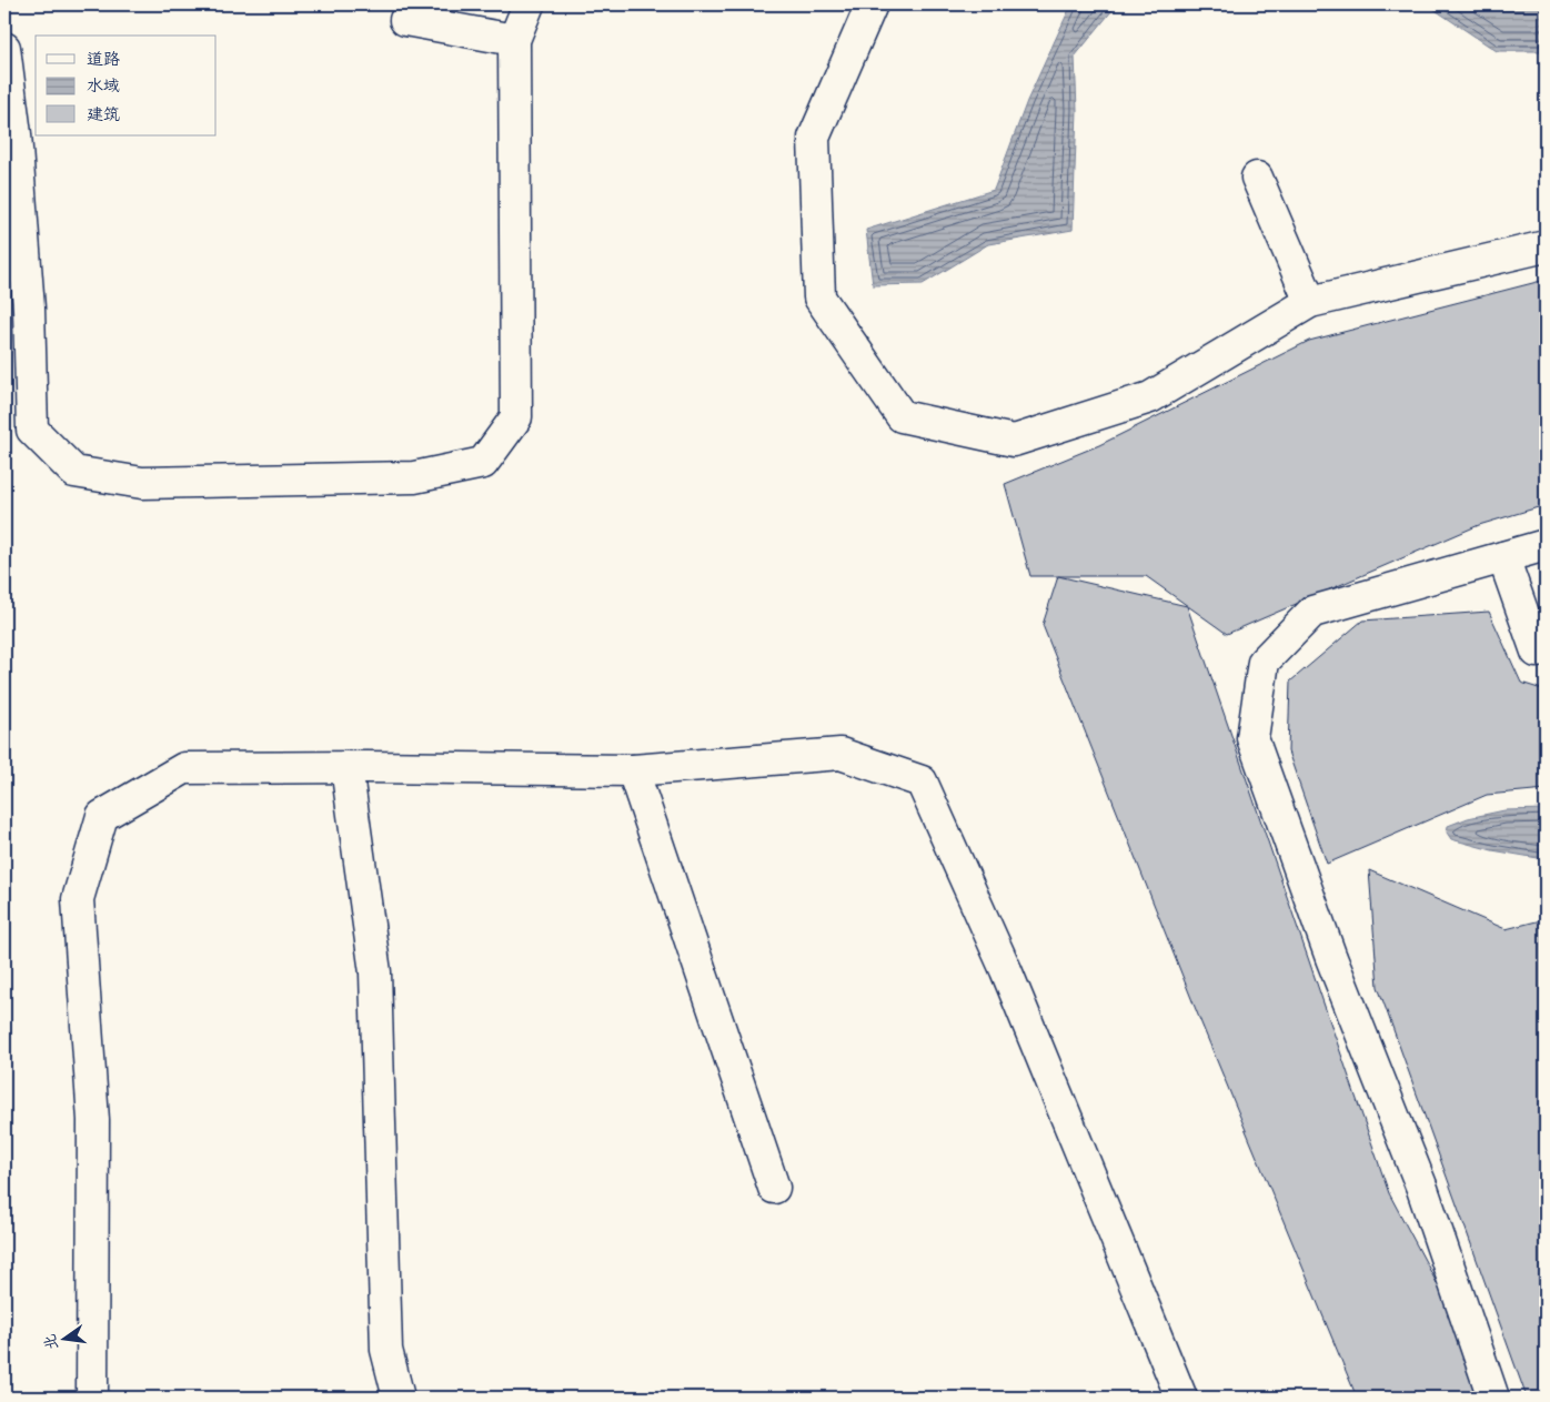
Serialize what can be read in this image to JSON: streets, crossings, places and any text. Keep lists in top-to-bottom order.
{
  "legend": ["道路", "水域", "建筑"],
  "north": "left"
}
